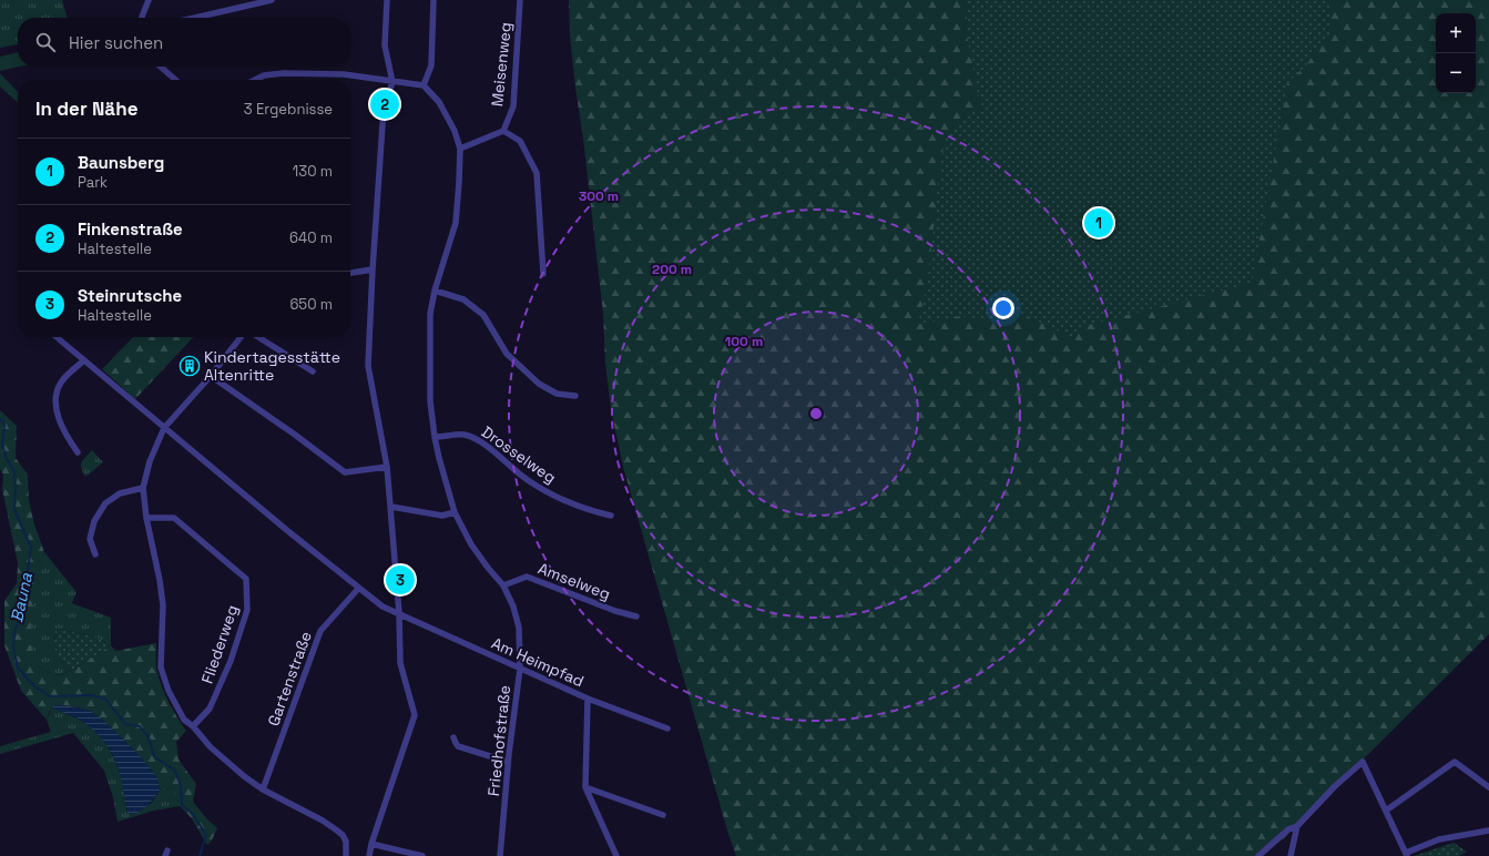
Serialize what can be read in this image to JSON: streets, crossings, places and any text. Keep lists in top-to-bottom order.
{
  "streets": {
    "street": [
      "Meisenweg",
      "Drosselweg",
      "Amselweg",
      "Fliederweg",
      "Am Heimpfad",
      "Gartenstraße",
      "Friedhofstraße"
    ]
  },
  "crossings": [
    ["Drosselweg", "Friedhofstraße"],
    ["Amselweg", "Friedhofstraße"],
    ["Am Heimpfad", "Gartenstraße"],
    ["Am Heimpfad", "Friedhofstraße"]
  ],
  "water": ["Bauna"],
  "places": {
    "building": ["Kindertagesstätte Altenritte"]
  },
  "page": {
    "map_buttons": ["+", "−"],
    "search": "Hier suchen",
    "heading": ["In der Nähe", "3 Ergebnisse"],
    "pins": ["2", "1", "3"],
    "list": [
      {
        "mark": "1",
        "name": "Baunsberg",
        "note": "Park",
        "value": "130 m"
      },
      {
        "mark": "2",
        "name": "Finkenstraße",
        "note": "Haltestelle",
        "value": "640 m"
      },
      {
        "mark": "3",
        "name": "Steinrutsche",
        "note": "Haltestelle",
        "value": "650 m"
      }
    ]
  },
  "rings": ["300 m", "200 m", "100 m"]
}
